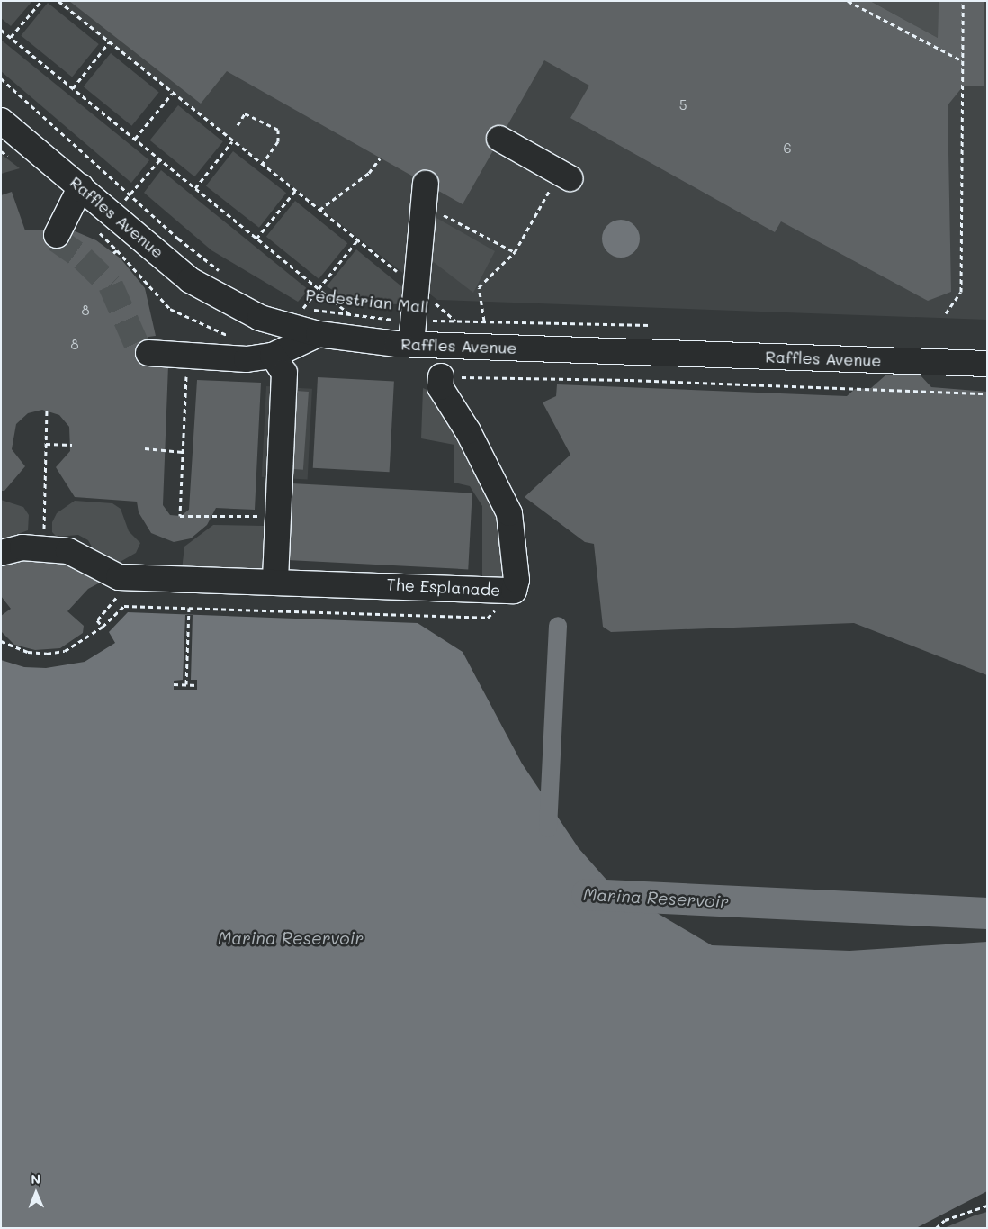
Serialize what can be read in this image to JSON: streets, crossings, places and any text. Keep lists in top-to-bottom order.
{
  "streets": {
    "main road": ["Raffles Avenue", "The Esplanade"],
    "path": ["Pedestrian Mall"]
  },
  "water": ["Marina Reservoir"],
  "house_numbers": [
    "5",
    "6",
    "8",
    "8"
  ],
  "north": "top"
}
